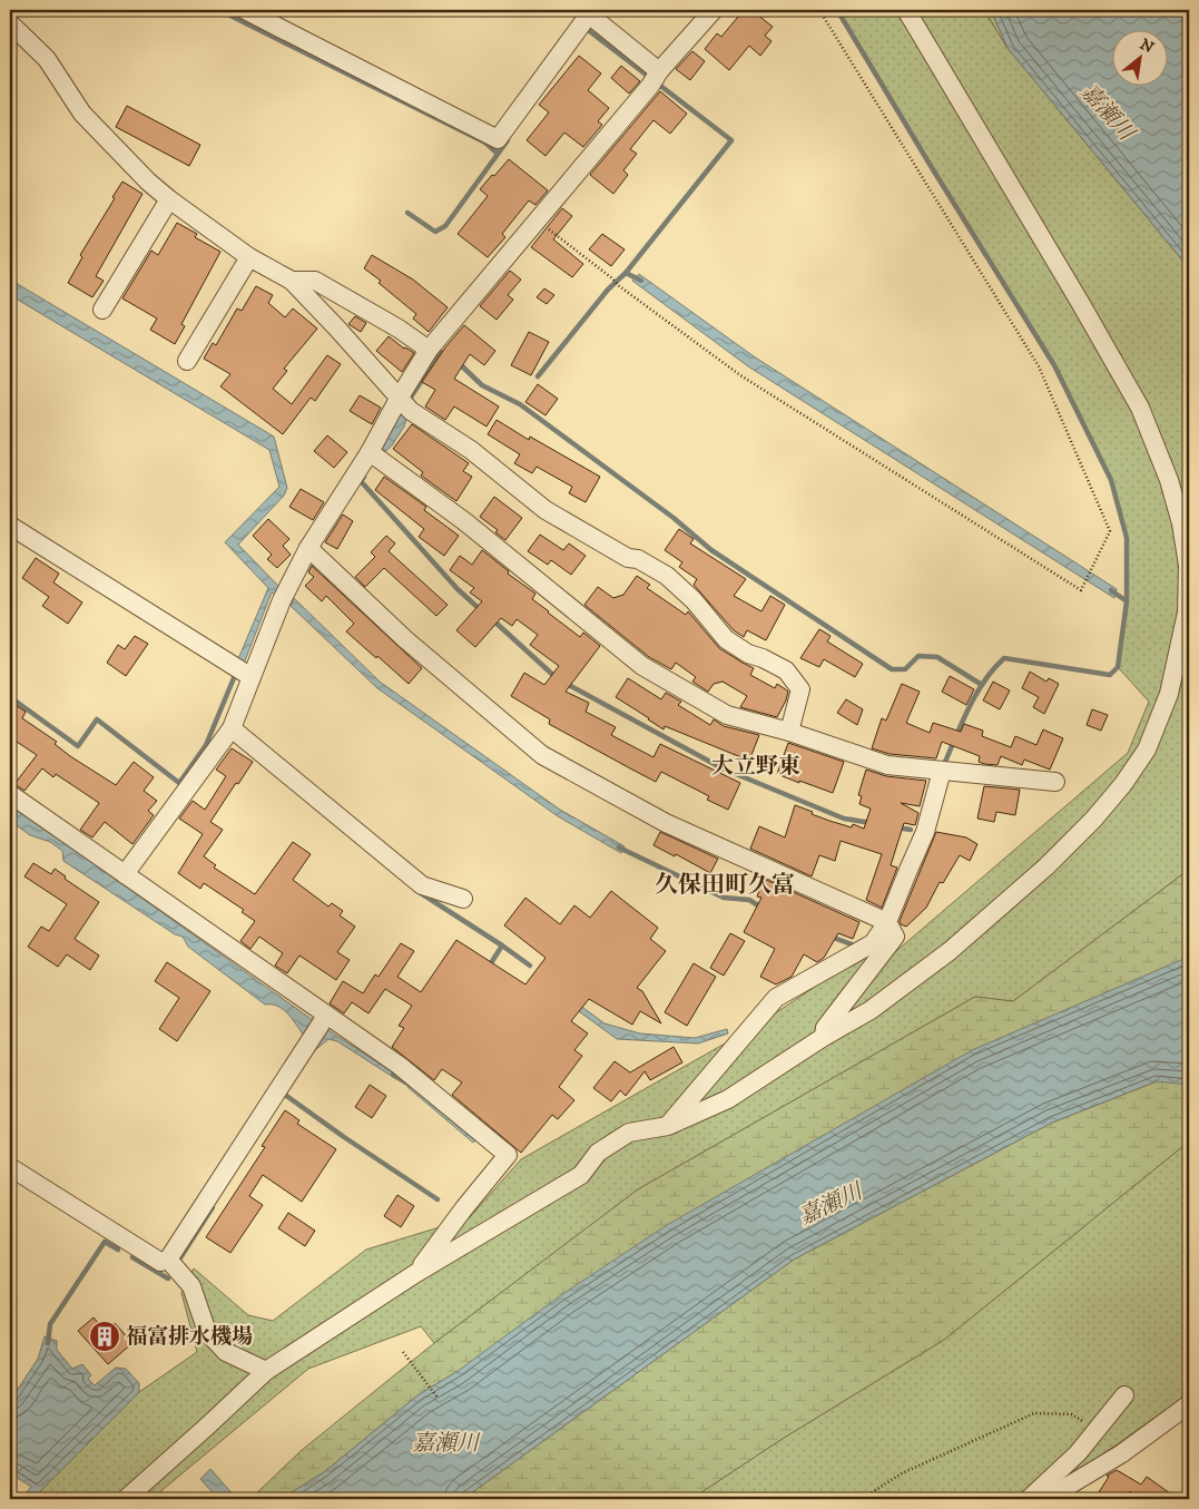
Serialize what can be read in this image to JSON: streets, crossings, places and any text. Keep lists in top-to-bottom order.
{
  "districts": ["大立野東", "久保田町久富"],
  "water": ["嘉瀬川"],
  "places": {
    "building": ["福富排水機場"]
  },
  "north": "top right"
}
